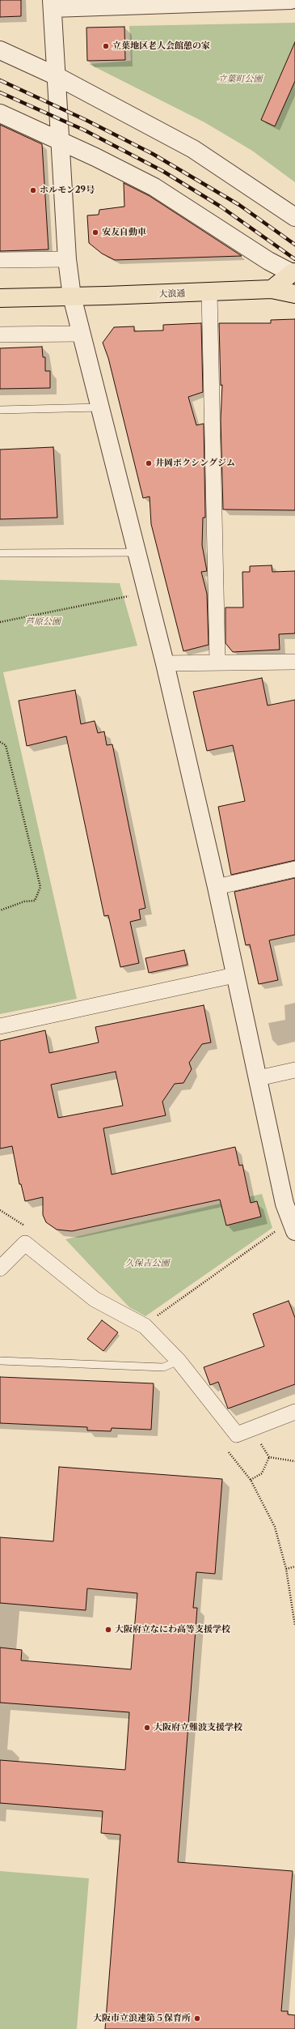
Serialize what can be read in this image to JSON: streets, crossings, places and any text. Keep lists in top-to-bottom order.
{
  "streets": {
    "main road": ["大浪通"]
  },
  "parks": ["立葉町公園", "芦原公園", "久保吉公園"],
  "places": [
    "立葉地区老人会館憩の家",
    "ホルモン29号",
    "安友自動車",
    "井岡ボクシングジム",
    "大阪府立なにわ高等支援学校",
    "大阪府立難波支援学校",
    "大阪市立浪速第５保育所"
  ]
}
